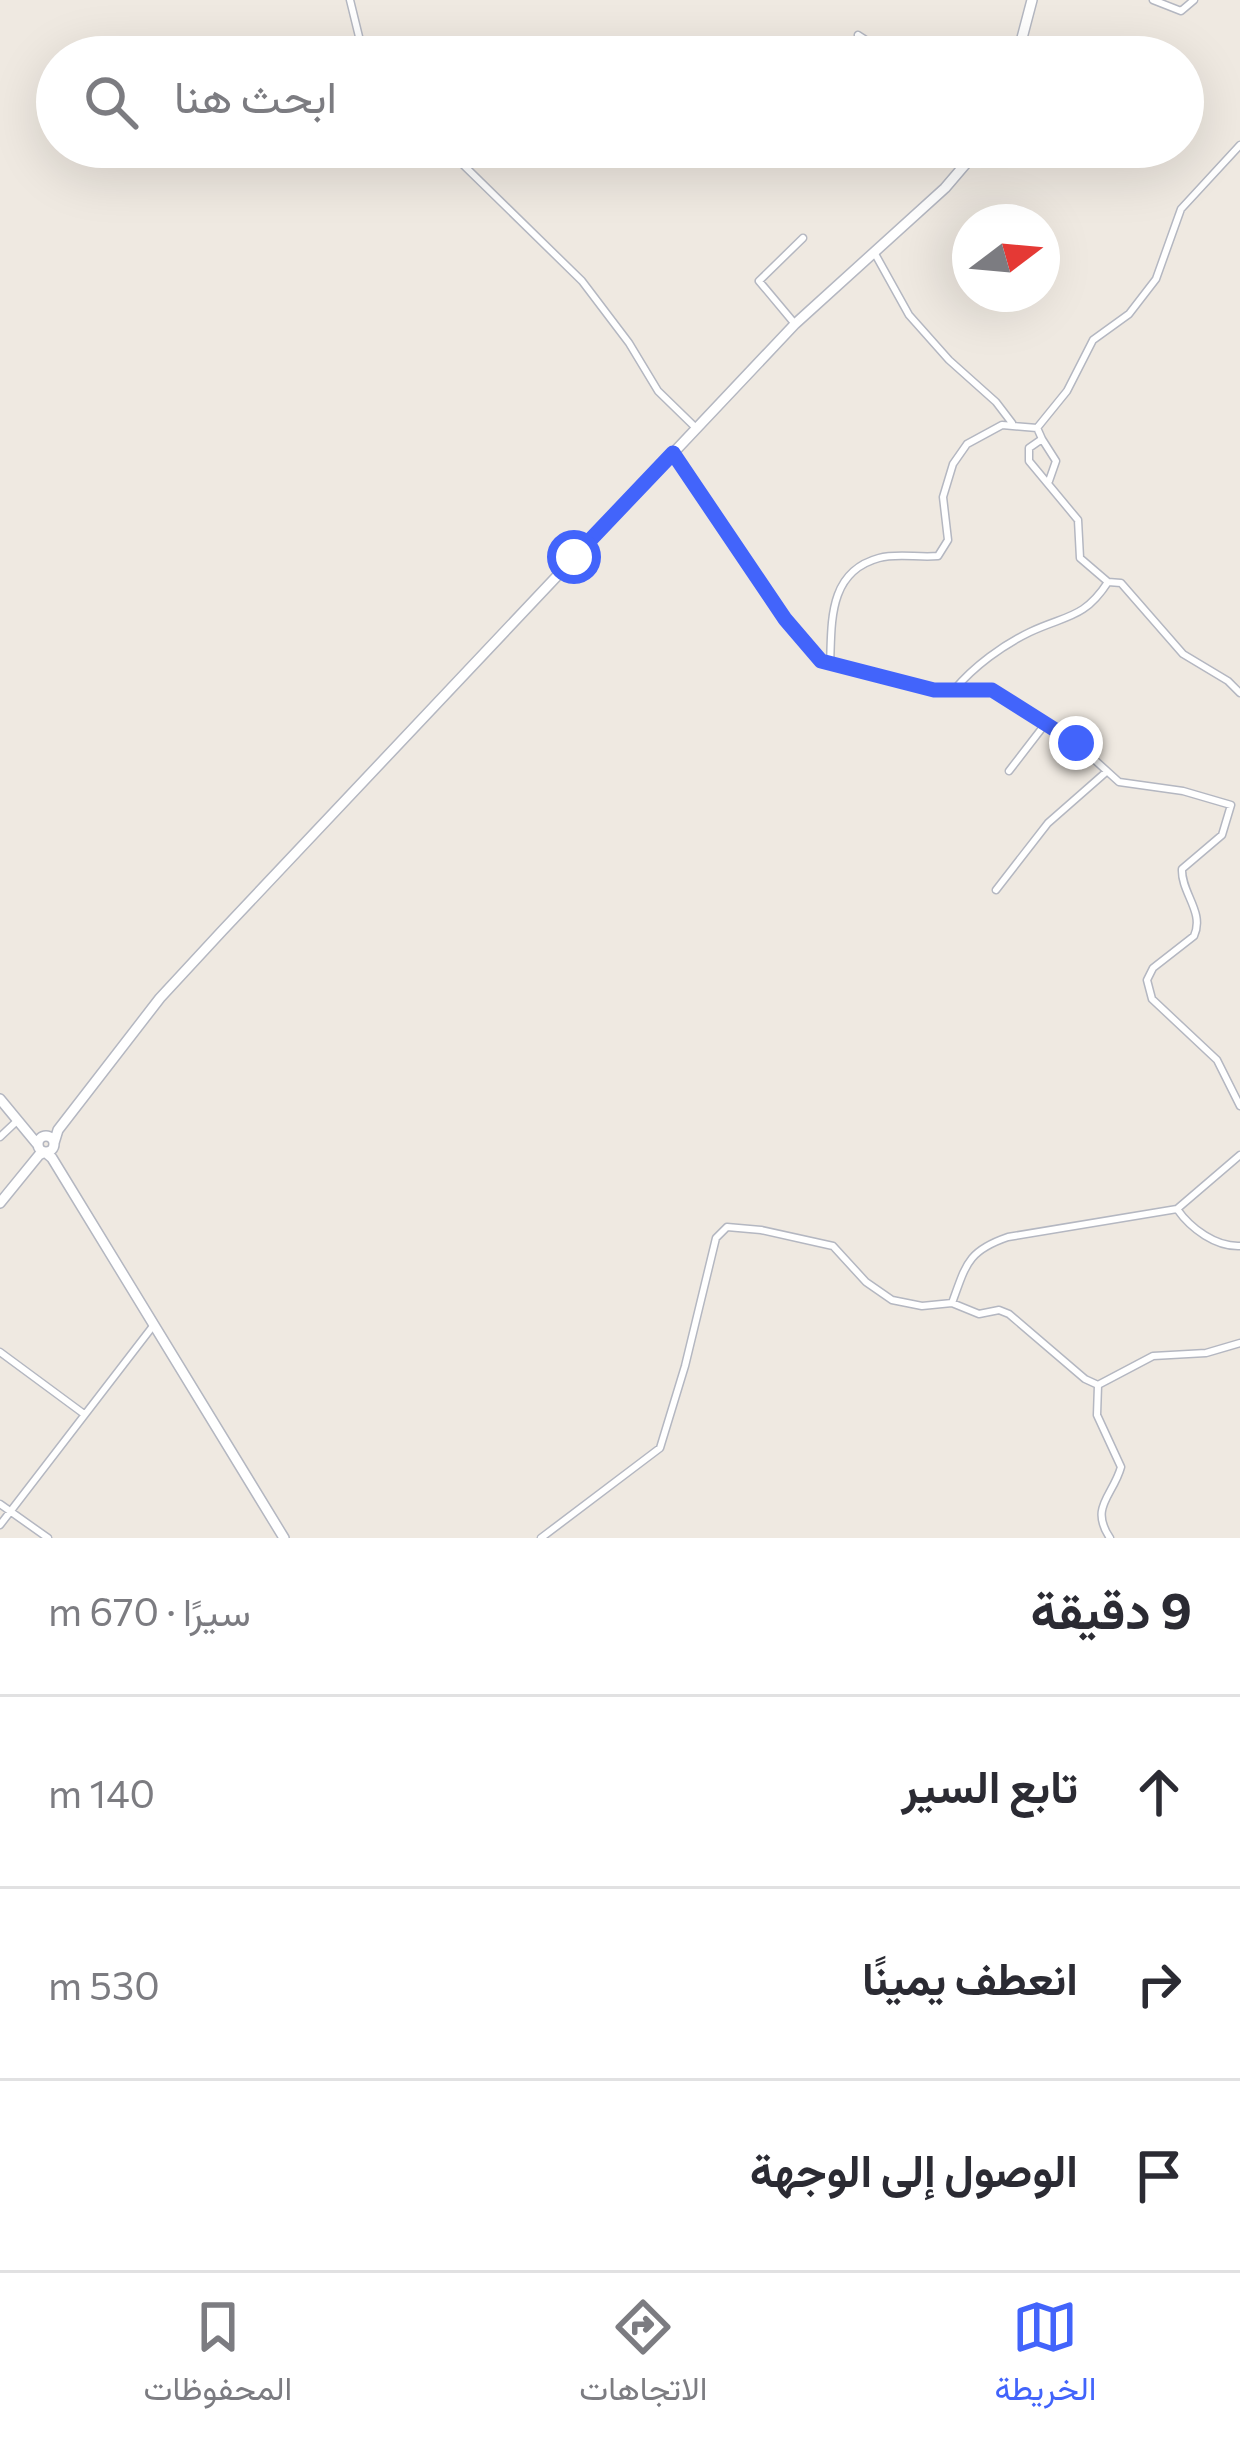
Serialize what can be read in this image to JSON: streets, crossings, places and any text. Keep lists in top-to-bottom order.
{
  "north": "right",
  "page": {
    "search": "ابحث هنا",
    "heading": ["9 دقيقة", "سيرًا · 670 m"],
    "list": [
      ["تابع السير", "140 m"],
      ["انعطف يمينًا", "530 m"],
      "الوصول إلى الوجهة"
    ],
    "nav": ["الخريطة", "الاتجاهات", "المحفوظات"]
  }
}
